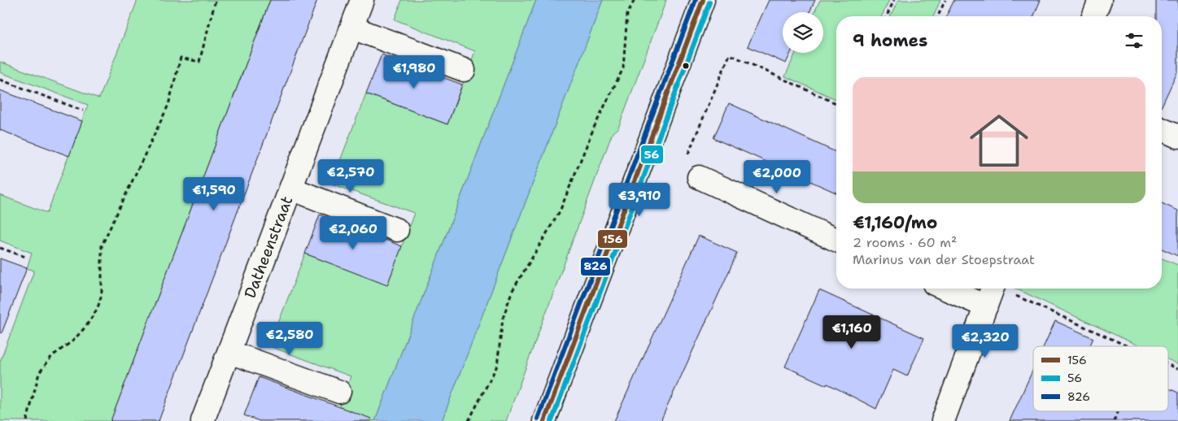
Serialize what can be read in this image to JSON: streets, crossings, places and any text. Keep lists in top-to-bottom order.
{
  "streets": {
    "street": ["Datheenstraat"]
  },
  "lines": ["transit line 156", "transit line 826", "transit line 56"],
  "legend": ["156", "56", "826"],
  "page": {
    "heading": "9 homes",
    "price": [
      "€1,980",
      "€2,570",
      "€2,000",
      "€1,590",
      "€3,910",
      "€2,060",
      "€1,160",
      "€2,580",
      "€2,320"
    ],
    "list": [
      {
        "name": "€1,160/mo",
        "note": "2 rooms · 60 m² · Marinus van der Stoepstraat"
      }
    ]
  }
}
